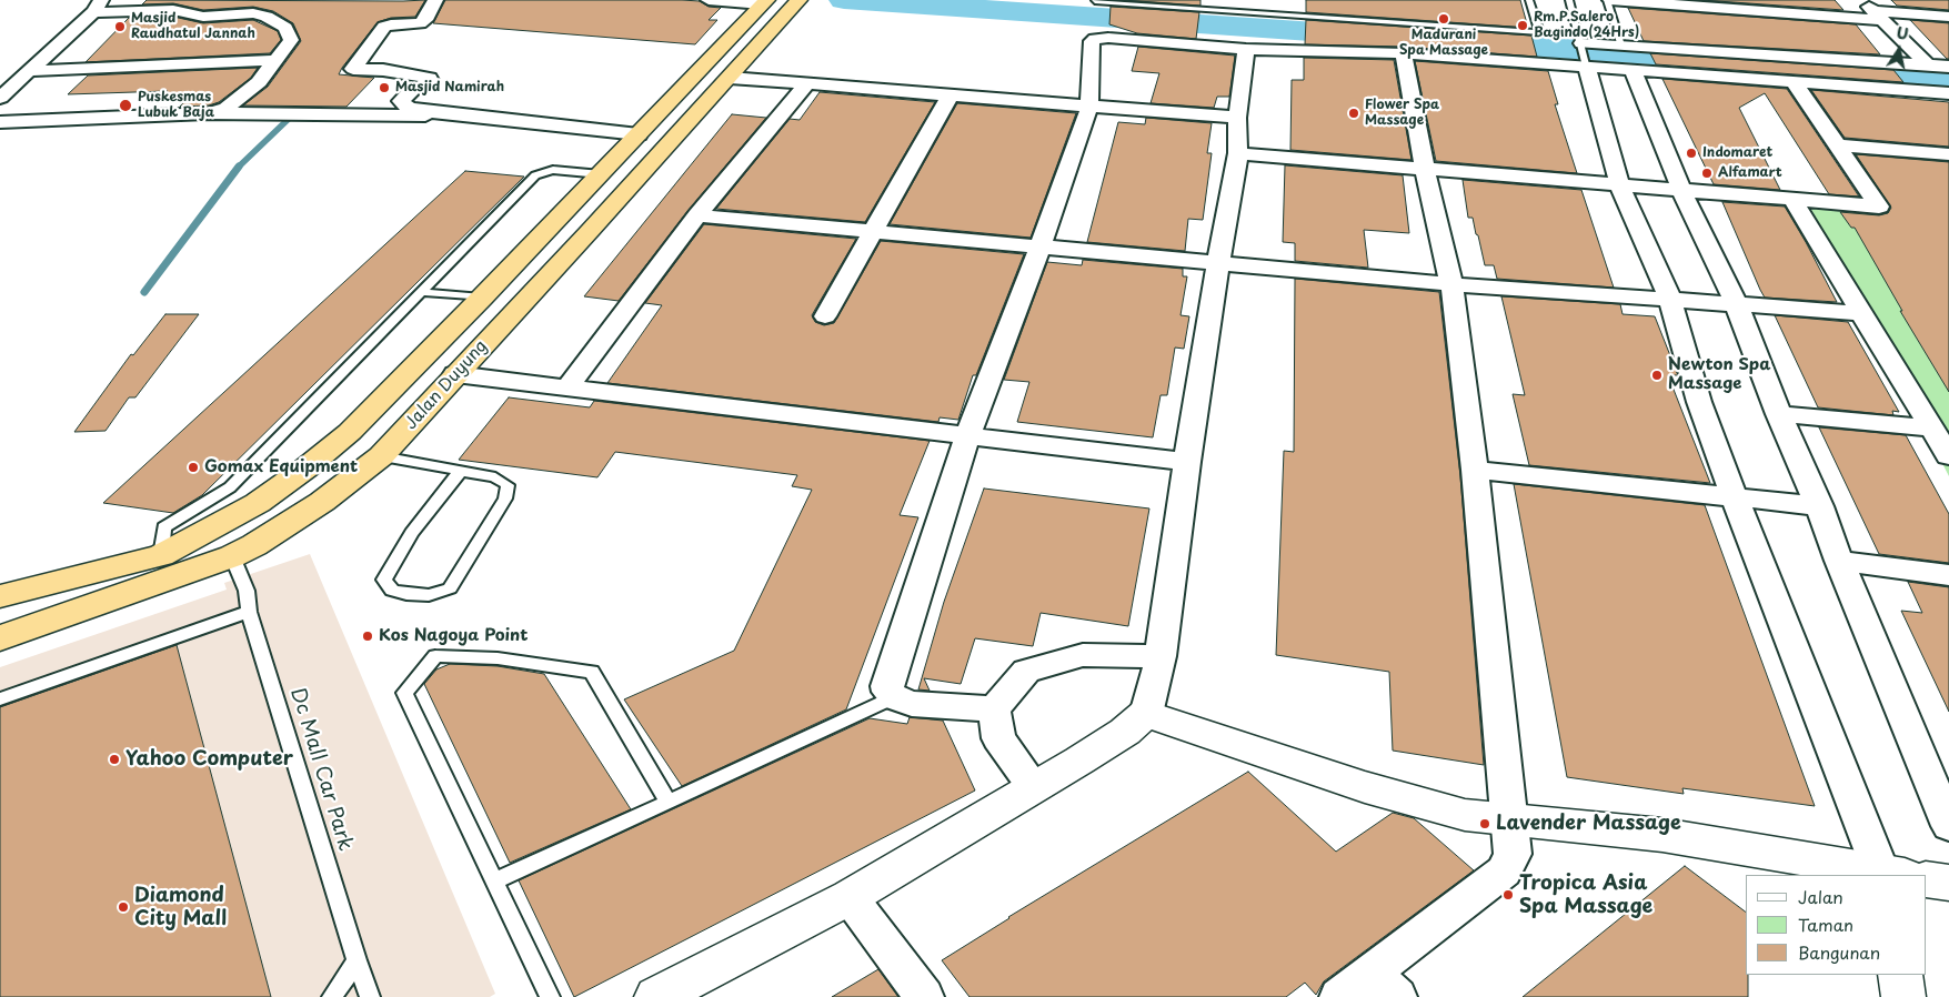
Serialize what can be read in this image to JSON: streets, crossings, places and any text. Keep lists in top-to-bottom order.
{
  "streets": {
    "highway": ["Jalan Duyung"],
    "lane": ["Dc Mall Car Park"]
  },
  "crossings": [
    ["Jalan Duyung", "Dc Mall Car Park"]
  ],
  "places": [
    "Madurani Spa Massage",
    "Rm.P.Salero Bagindo(24Hrs)",
    "Masjid Raudhatul Jannah",
    "Masjid Namirah",
    "Puskesmas Lubuk Baja",
    "Flower Spa Massage",
    "Indomaret",
    "Alfamart",
    "Newton Spa Massage",
    "Gomax Equipment",
    "Kos Nagoya Point",
    "Yahoo Computer",
    "Lavender Massage",
    "Tropica Asia Spa Massage",
    "Diamond City Mall"
  ],
  "legend": ["Jalan", "Taman", "Bangunan"],
  "north": "top"
}
